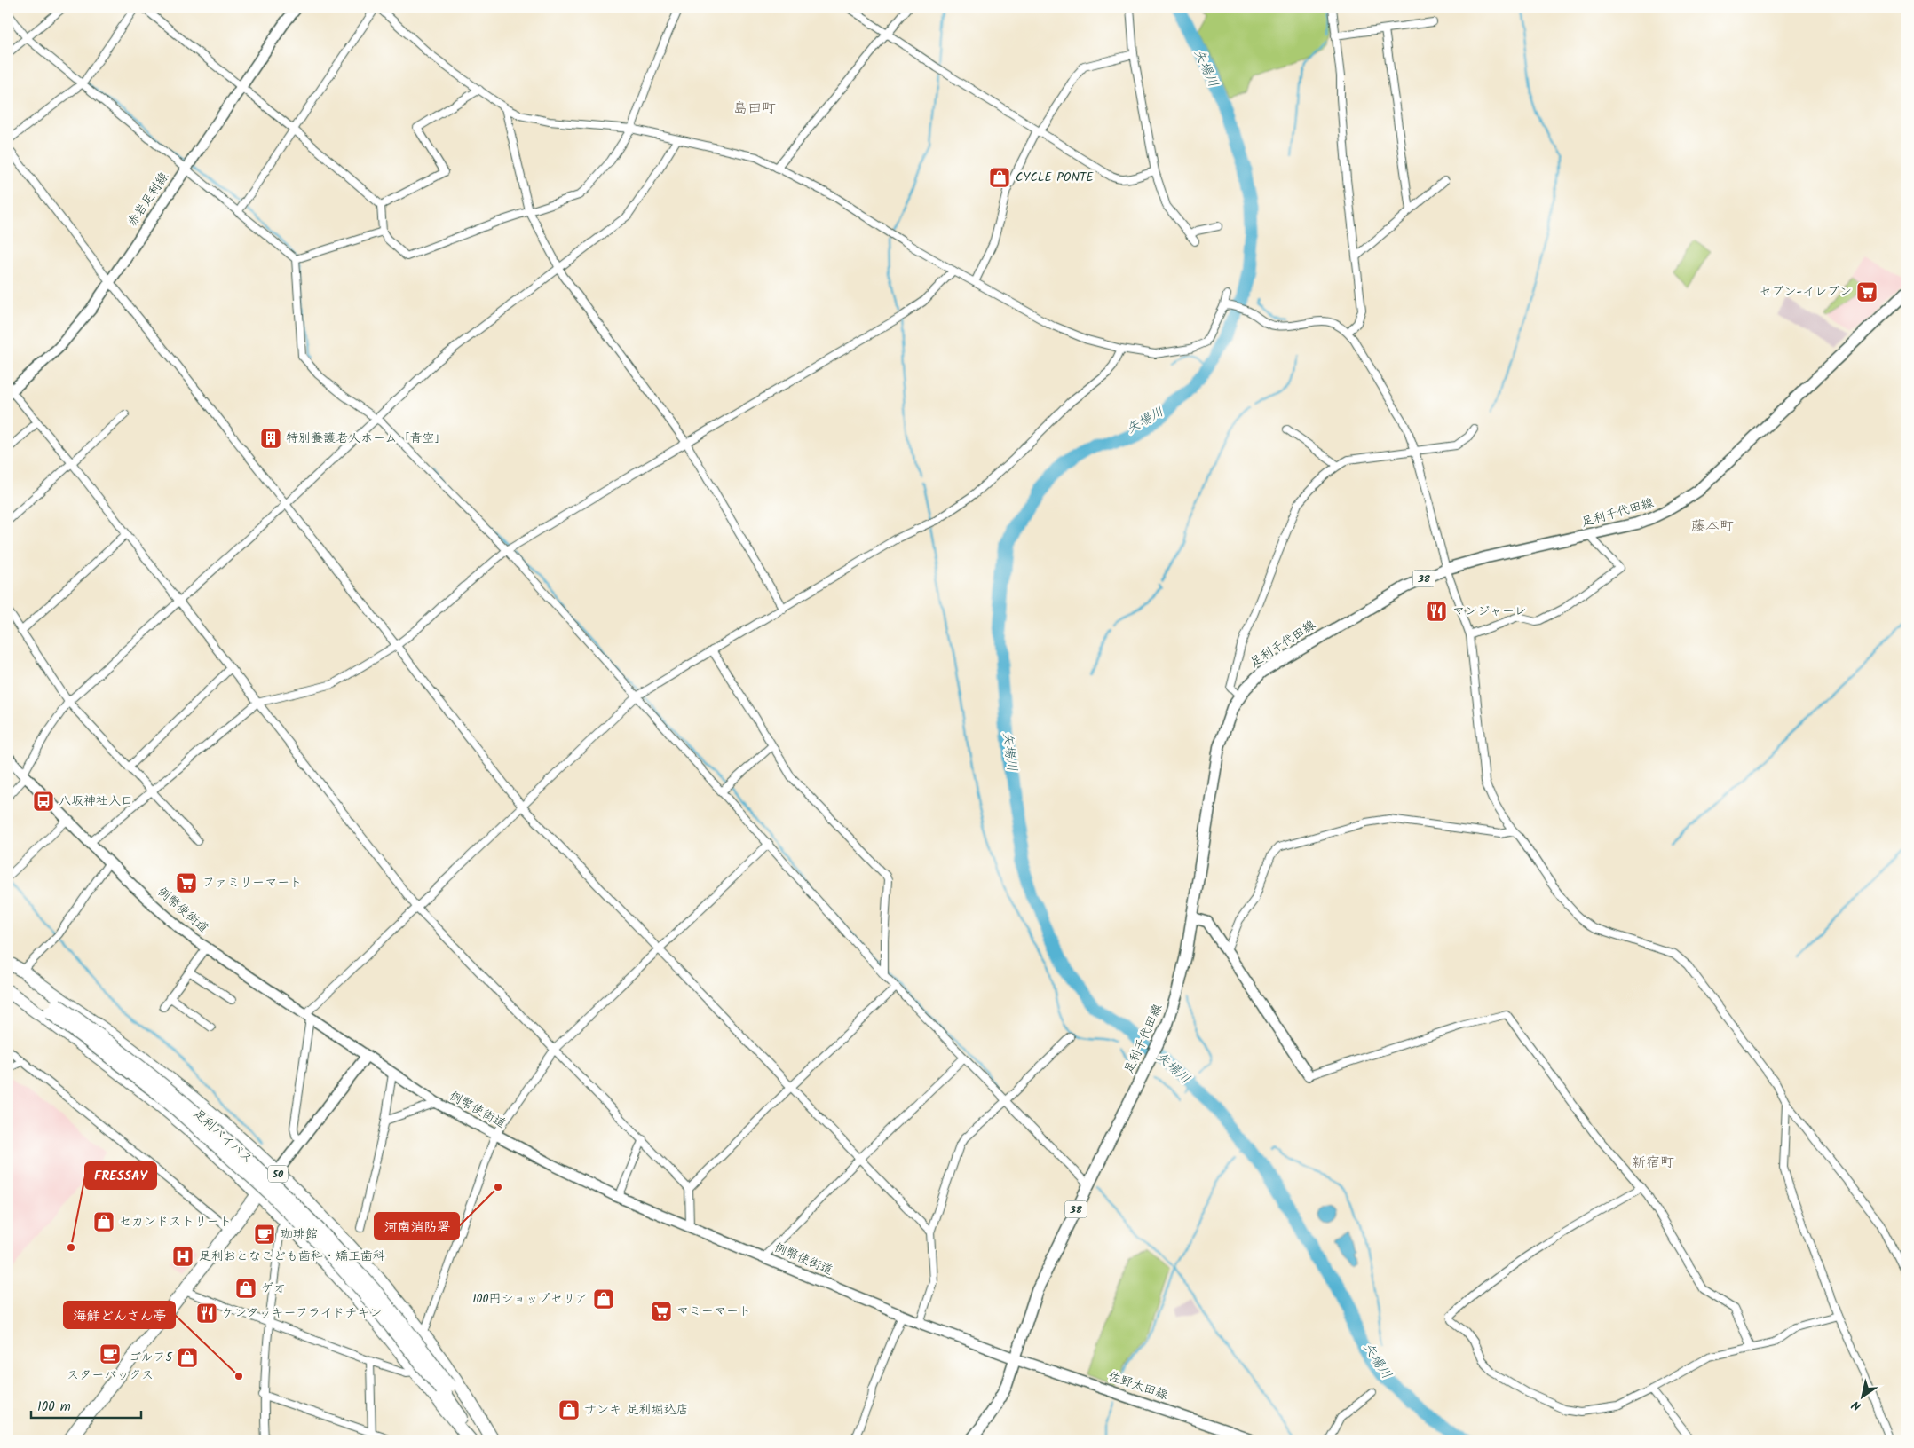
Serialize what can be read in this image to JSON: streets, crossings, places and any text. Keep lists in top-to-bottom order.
{
  "streets": {
    "highway": ["足利バイパス", "50"],
    "main road": [
      "赤岩足利線",
      "足利千代田線",
      "38",
      "例幣使街道",
      "佐野太田線"
    ]
  },
  "crossings": [
    ["足利千代田線", "例幣使街道"],
    ["足利千代田線", "佐野太田線"],
    ["例幣使街道", "佐野太田線"],
    ["足利バイパス", "50"]
  ],
  "districts": ["島田町", "藤本町", "新宿町"],
  "water": ["矢場川"],
  "places": {
    "shop": [
      "CYCLE PONTE",
      "セカンドストリート",
      "ゲオ",
      "100円ショップセリア",
      "ゴルフ5",
      "サンキ 足利堀込店"
    ],
    "supermarket": ["セブン-イレブン", "ファミリーマート", "マミーマート"],
    "building": ["特別養護老人ホーム「青空」"],
    "restaurant": ["マンジャーレ", "ケンタッキーフライドチキン"],
    "bus stop": ["八坂神社入口"],
    "other": ["河南消防署", "FRESSAY", "海鮮どんさん亭"],
    "cafe": ["珈琲館", "スターバックス"],
    "hospital": ["足利おとなこども歯科・矯正歯科"]
  },
  "scale_bar": "100 m",
  "north": "bottom left"
}
